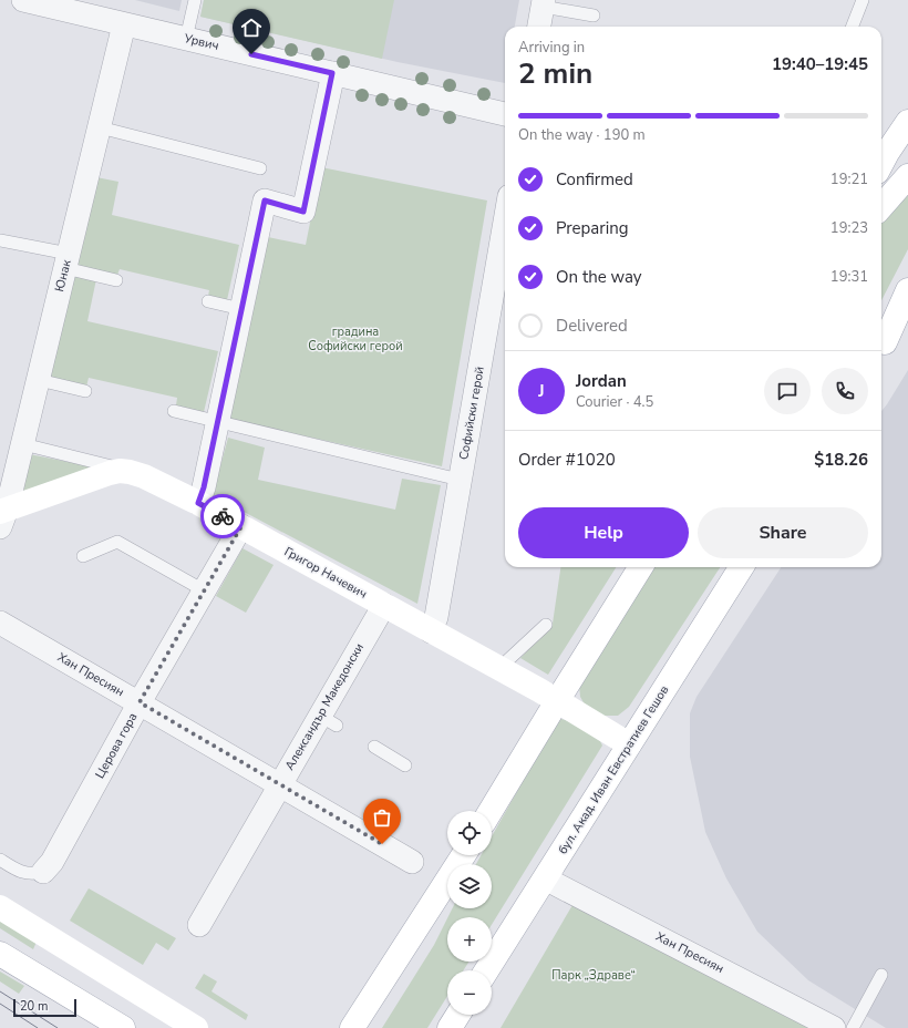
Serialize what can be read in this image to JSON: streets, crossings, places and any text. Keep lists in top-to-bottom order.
{
  "streets": {
    "main road": ["Григор Начевич", "бул. Акад. Иван Евстратиев Гешов"],
    "street": [
      "Урвич",
      "Юнак",
      "Софийски герой",
      "Хан Пресиян",
      "Александър Македонски",
      "Церова гора"
    ]
  },
  "crossings": [
    ["Урвич", "Юнак"],
    ["Юнак", "Григор Начевич"],
    ["Софийски герой", "Григор Начевич"],
    ["Григор Начевич", "Александър Македонски"],
    ["Григор Начевич", "Церова гора"],
    ["Григор Начевич", "бул. Акад. Иван Евстратиев Гешов"],
    ["Хан Пресиян", "Александър Македонски"],
    ["Хан Пресиян", "Церова гора"],
    ["Хан Пресиян", "бул. Акад. Иван Евстратиев Гешов"]
  ],
  "parks": ["градина Софийски герой", "Парк „Здраве“"],
  "scale_bar": "20 m",
  "page": {
    "heading": ["2 min", "Arriving in", "19:40–19:45"],
    "panel": [
      "Jordan",
      "Courier · 4.5",
      "Order #1020",
      "$18.26"
    ],
    "bar": "On the way · 190 m",
    "list": [
      ["Confirmed", "19:21"],
      ["Preparing", "19:23"],
      ["On the way", "19:31"],
      "Delivered"
    ],
    "round": "J",
    "buttons": ["Help", "Share"],
    "map_buttons": ["+", "−"],
    "scale": "20 m"
  }
}
